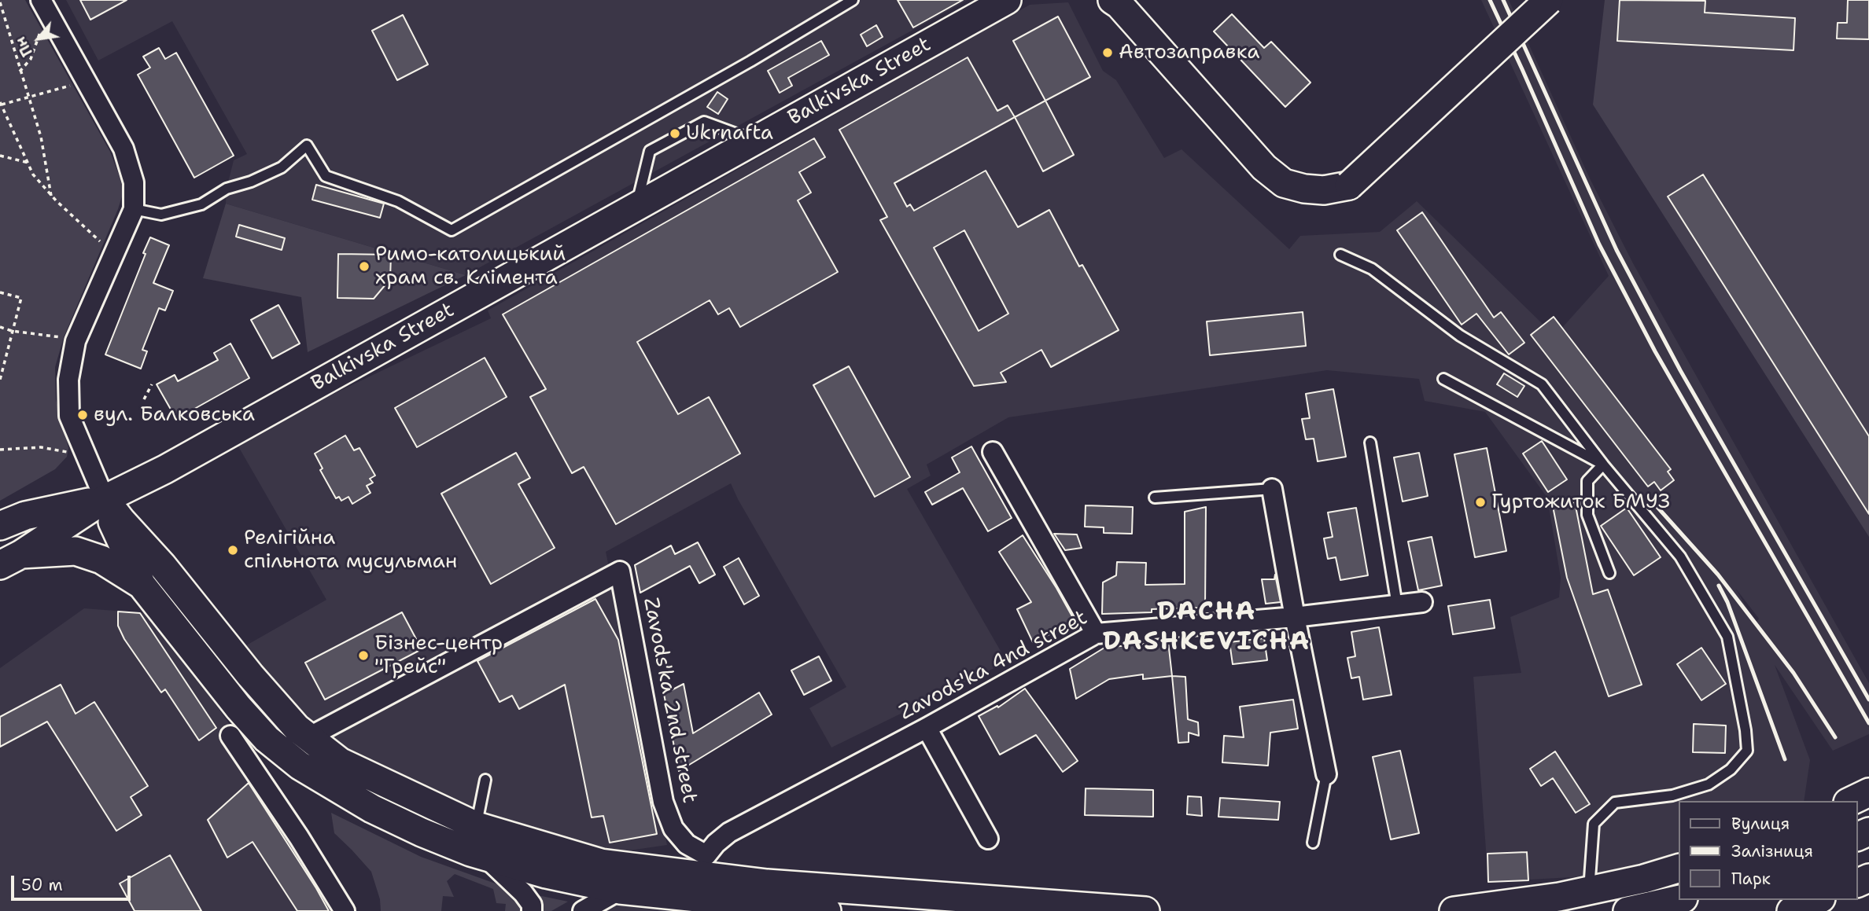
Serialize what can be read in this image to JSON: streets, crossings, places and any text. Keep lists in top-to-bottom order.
{
  "streets": {
    "street": ["Balkivska Street", "Zavods'ka 4nd street", "Zavods'ka 2nd street"]
  },
  "crossings": [
    ["Zavods'ka 4nd street", "Zavods'ka 2nd street"]
  ],
  "districts": ["DACHA DASHKEVICHA"],
  "places": [
    "Автозаправка",
    "Ukrnafta",
    "Римо-католицький храм св. Клімента",
    "вул. Балковська",
    "Гуртожиток БМУЗ",
    "Релігійна спільнота мусульман",
    "Бізнес-центр \"Грейс\""
  ],
  "legend": ["Вулиця", "Залізниця", "Парк"],
  "scale_bar": "50 m",
  "north": "bottom left"
}
